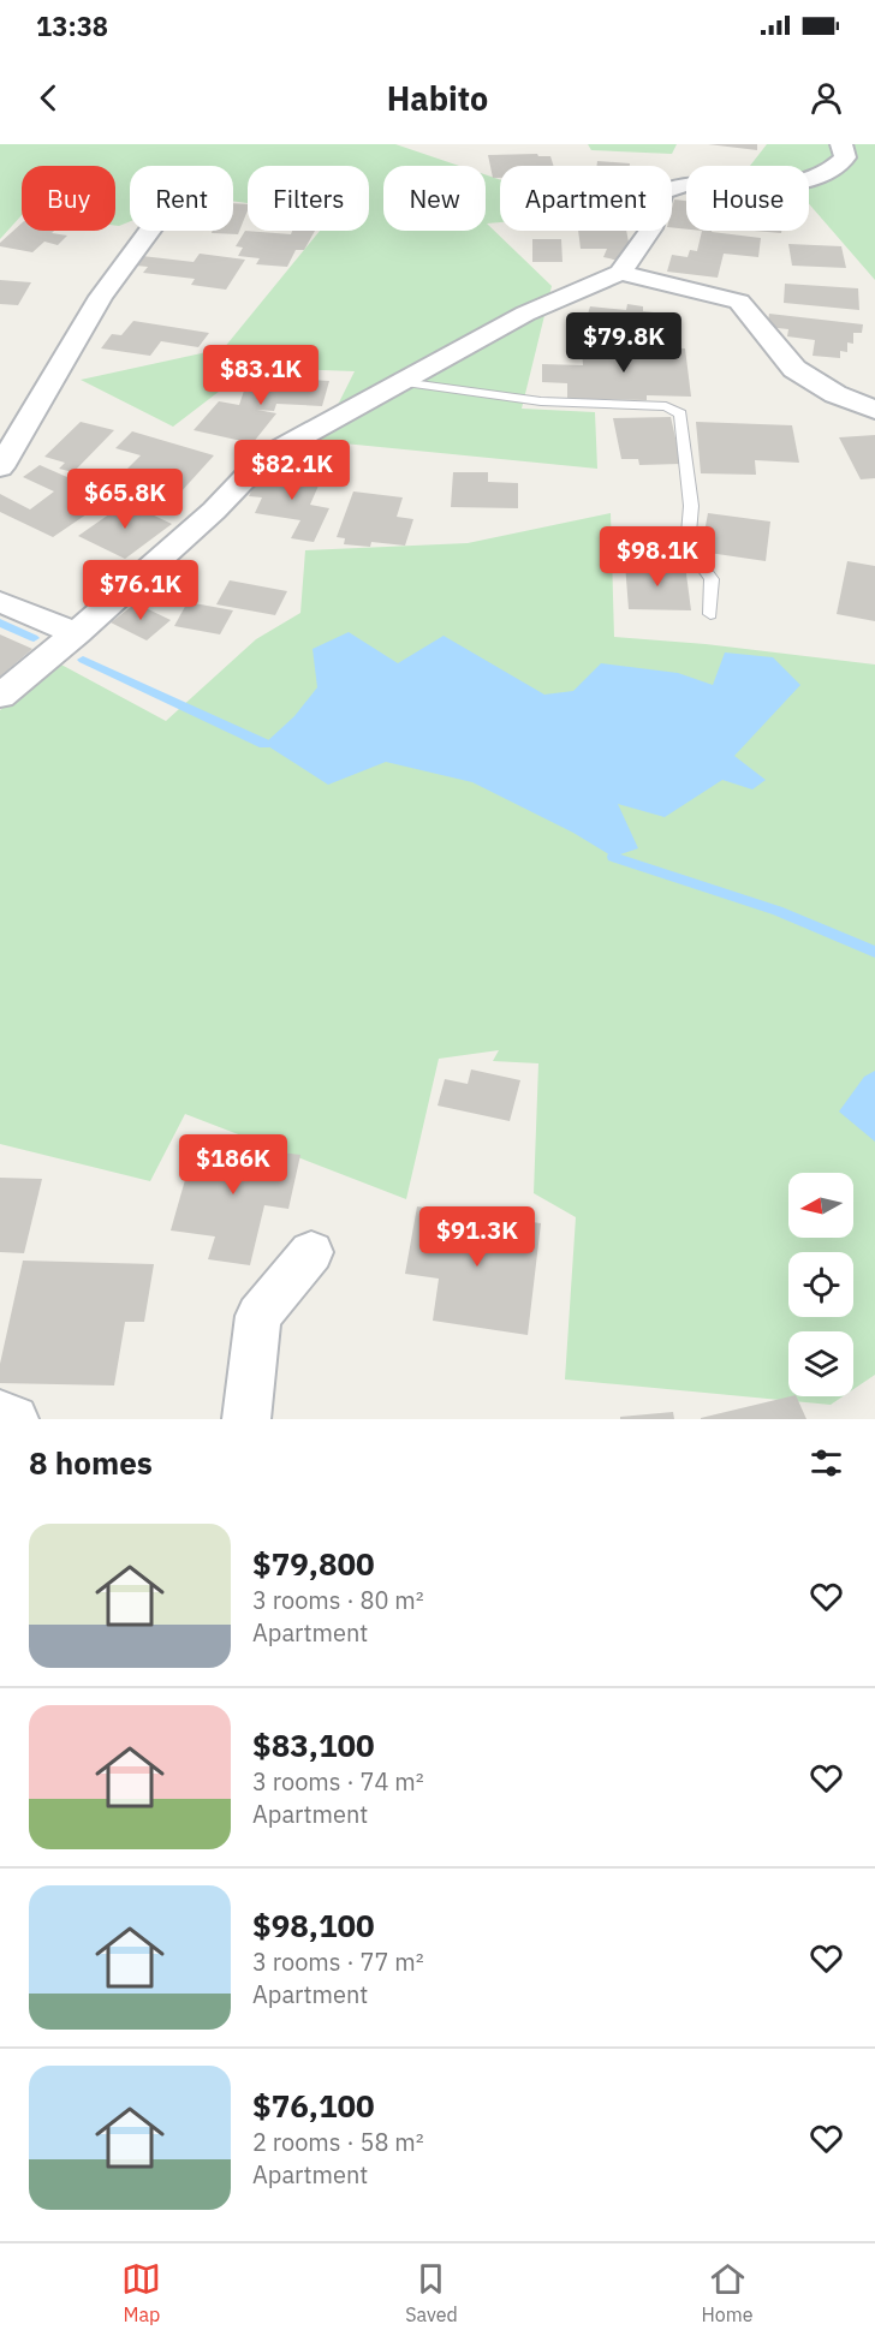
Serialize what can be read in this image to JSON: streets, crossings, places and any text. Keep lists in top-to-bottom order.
{
  "north": "left",
  "page": {
    "status": "13:38",
    "header": "Habito",
    "chip": [
      "Buy",
      "Rent",
      "Filters",
      "New",
      "Apartment",
      "House"
    ],
    "price": [
      "$79.8K",
      "$83.1K",
      "$82.1K",
      "$65.8K",
      "$98.1K",
      "$76.1K",
      "$186K",
      "$91.3K"
    ],
    "heading": "8 homes",
    "list": [
      {
        "name": "$79,800",
        "note": "3 rooms · 80 m² · Apartment"
      },
      {
        "name": "$83,100",
        "note": "3 rooms · 74 m² · Apartment"
      },
      {
        "name": "$98,100",
        "note": "3 rooms · 77 m² · Apartment"
      },
      {
        "name": "$76,100",
        "note": "2 rooms · 58 m² · Apartment"
      }
    ],
    "tabs": ["Map", "Saved", "Home"]
  }
}
